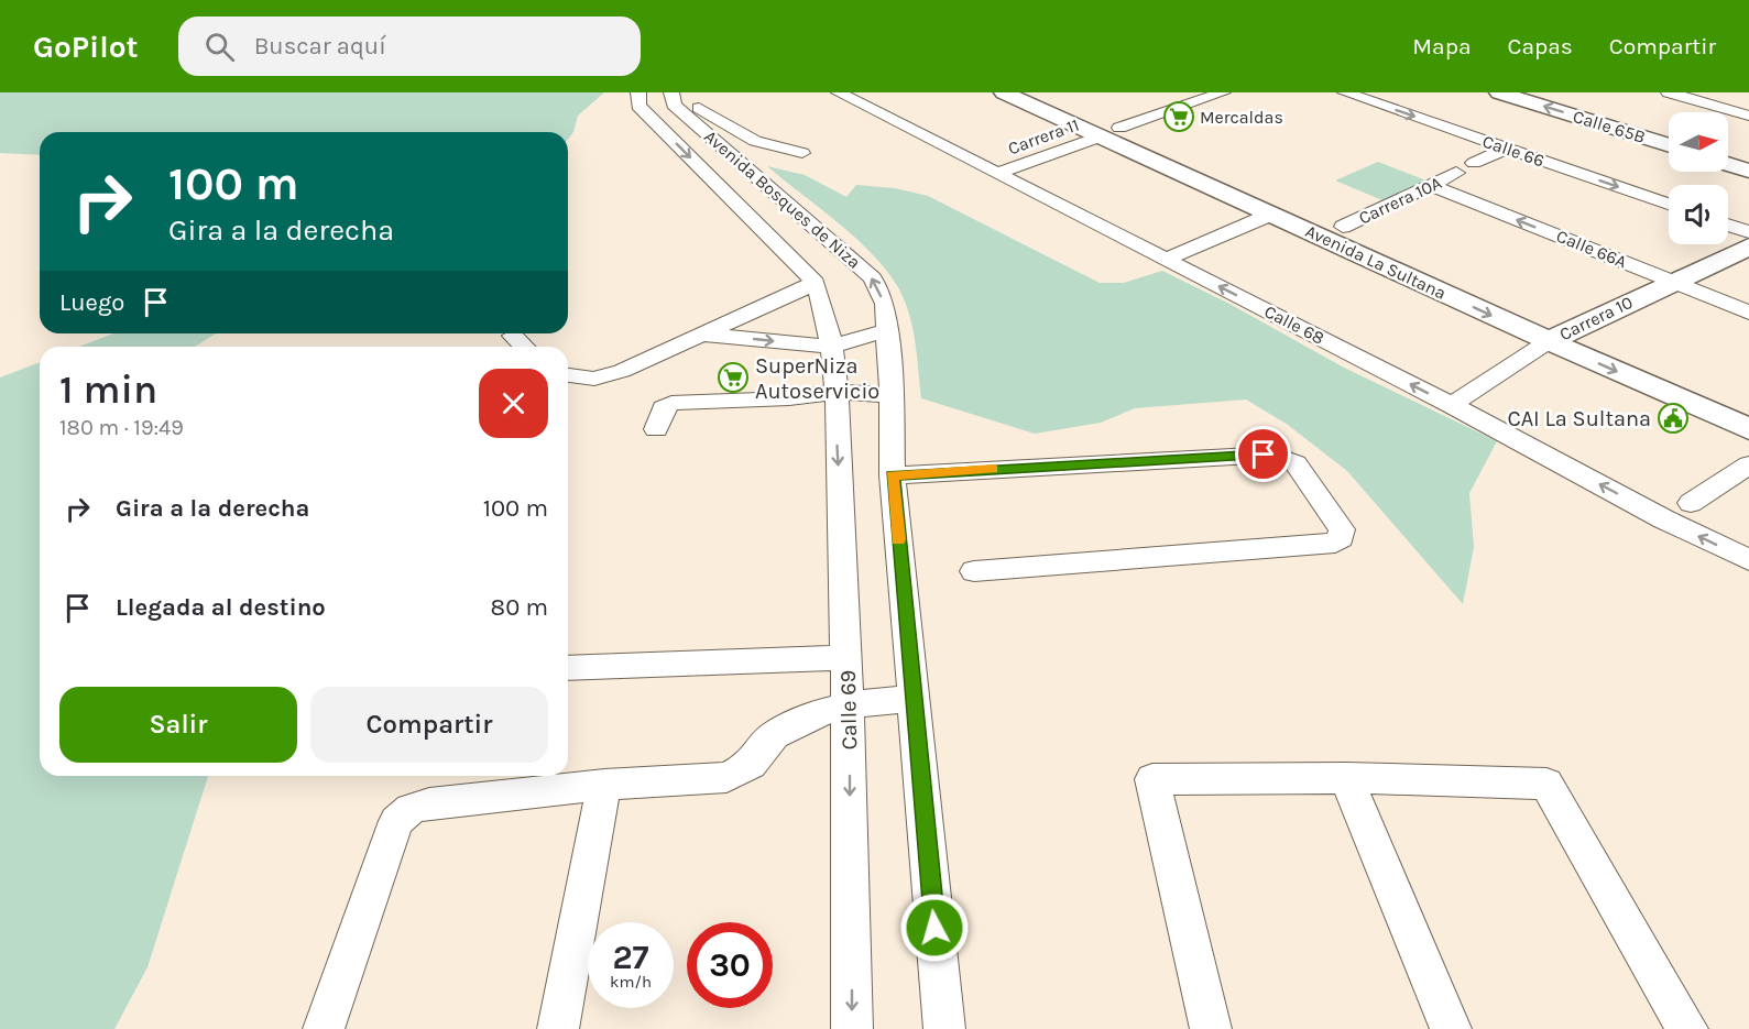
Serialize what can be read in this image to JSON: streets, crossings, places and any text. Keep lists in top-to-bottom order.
{
  "streets": {
    "street": [
      "Calle 65B",
      "Carrera 11",
      "Calle 66",
      "Avenida Bosques de Niza",
      "Carrera 10A",
      "Calle 66A",
      "Avenida La Sultana",
      "Carrera 10",
      "Calle 68",
      "Calle 69"
    ]
  },
  "crossings": [
    ["Carrera 11", "Avenida La Sultana"],
    ["Carrera 11", "Calle 68"],
    ["Avenida Bosques de Niza", "Calle 69"],
    ["Carrera 10A", "Calle 66A"],
    ["Carrera 10A", "Avenida La Sultana"],
    ["Calle 66A", "Carrera 10"],
    ["Avenida La Sultana", "Carrera 10"],
    ["Carrera 10", "Calle 68"]
  ],
  "one_way": [
    "Calle 65B",
    "Calle 66",
    "Calle 66A",
    "Calle 68"
  ],
  "places": {
    "supermarket": ["Mercaldas", "SuperNiza Autoservicio"],
    "public building": ["CAI La Sultana"]
  },
  "north": "right",
  "page": {
    "header": "GoPilot",
    "search": "Buscar aquí",
    "nav": ["Mapa", "Capas", "Compartir"],
    "turn": ["100 m", "Gira a la derecha"],
    "then": "Luego",
    "heading": ["1 min", "180 m · 19:49"],
    "list": [
      {
        "name": "Gira a la derecha",
        "value": "100 m"
      },
      {
        "name": "Llegada al destino",
        "value": "80 m"
      }
    ],
    "buttons": ["Salir", "Compartir"],
    "speed": "27 km/h",
    "limit": "30"
  }
}
